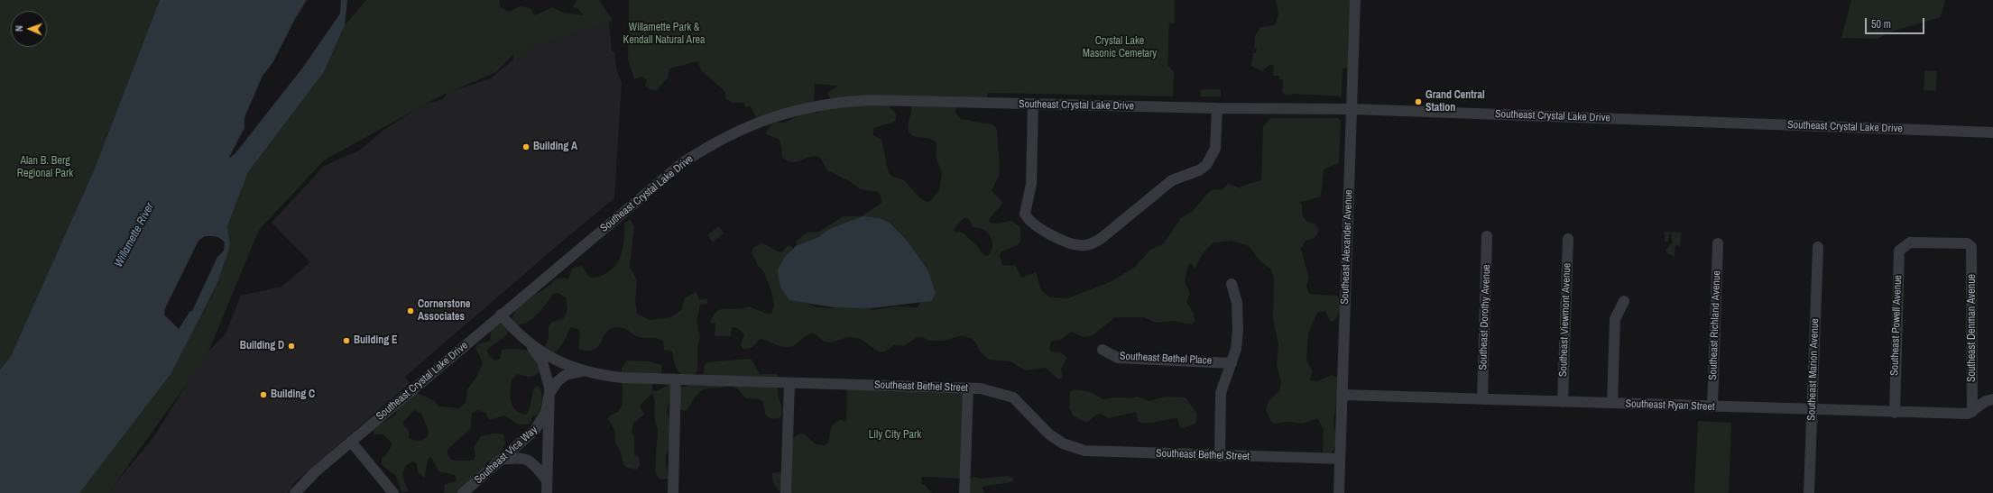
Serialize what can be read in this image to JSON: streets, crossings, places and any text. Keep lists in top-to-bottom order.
{
  "streets": {
    "street": [
      "Southeast Crystal Lake Drive",
      "Southeast Alexander Avenue",
      "Southeast Dorothy Avenue",
      "Southeast Viewmont Avenue",
      "Southeast Richland Avenue",
      "Southeast Powell Avenue",
      "Southeast Denman Avenue",
      "Southeast Bethel Place",
      "Southeast Marion Avenue",
      "Southeast Bethel Street",
      "Southeast Ryan Street",
      "Southeast Vica Way"
    ]
  },
  "crossings": [
    ["Southeast Crystal Lake Drive", "Southeast Alexander Avenue"],
    ["Southeast Crystal Lake Drive", "Southeast Bethel Street"],
    ["Southeast Alexander Avenue", "Southeast Bethel Street"],
    ["Southeast Alexander Avenue", "Southeast Ryan Street"],
    ["Southeast Dorothy Avenue", "Southeast Ryan Street"],
    ["Southeast Viewmont Avenue", "Southeast Ryan Street"],
    ["Southeast Richland Avenue", "Southeast Ryan Street"],
    ["Southeast Powell Avenue", "Southeast Denman Avenue"],
    ["Southeast Powell Avenue", "Southeast Ryan Street"],
    ["Southeast Denman Avenue", "Southeast Ryan Street"],
    ["Southeast Marion Avenue", "Southeast Ryan Street"]
  ],
  "water": ["Willamette River"],
  "parks": [
    "Willamette Park & Kendall Natural Area",
    "Crystal Lake Masonic Cemetary",
    "Alan B. Berg Regional Park",
    "Lily City Park"
  ],
  "places": [
    "Grand Central Station",
    "Building A",
    "Cornerstone Associates",
    "Building E",
    "Building D",
    "Building C"
  ],
  "scale_bar": "50 m",
  "north": "left"
}
